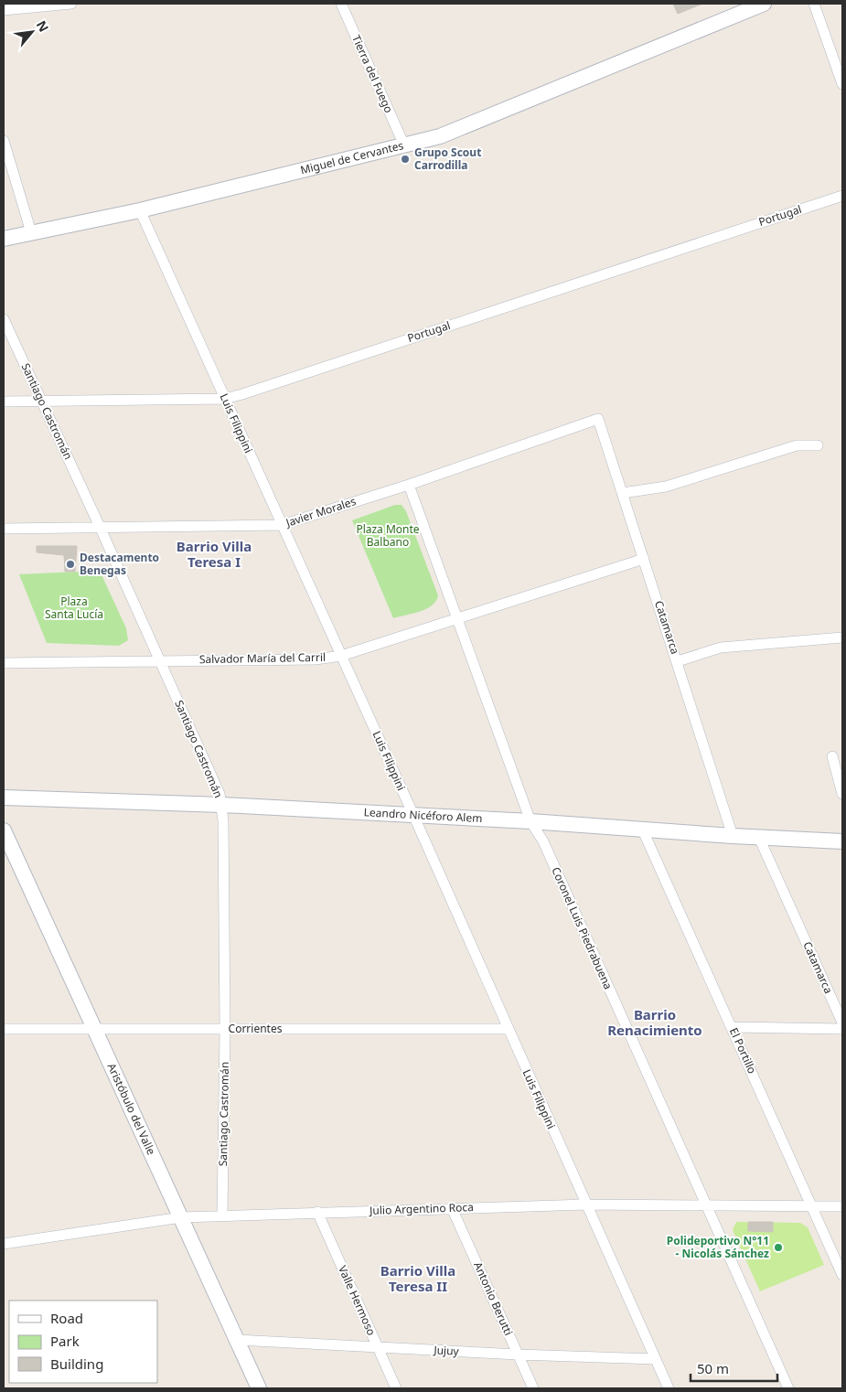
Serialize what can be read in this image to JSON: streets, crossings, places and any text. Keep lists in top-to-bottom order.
{
  "streets": {
    "street": [
      "Tierra del Fuego",
      "Miguel de Cervantes",
      "Portugal",
      "Santiago Castromán",
      "Luis Filippini",
      "Javier Morales",
      "Catamarca",
      "Salvador María del Carril",
      "Leandro Nicéforo Alem",
      "Coronel Luis Piedrabuena",
      "Corrientes",
      "El Portillo",
      "Aristóbulo del Valle",
      "Julio Argentino Roca",
      "Antonio Berutti",
      "Valle Hermoso",
      "Jujuy"
    ]
  },
  "crossings": [
    ["Tierra del Fuego", "Miguel de Cervantes"],
    ["Miguel de Cervantes", "Luis Filippini"],
    ["Portugal", "Santiago Castromán"],
    ["Portugal", "Luis Filippini"],
    ["Santiago Castromán", "Javier Morales"],
    ["Santiago Castromán", "Salvador María del Carril"],
    ["Santiago Castromán", "Leandro Nicéforo Alem"],
    ["Santiago Castromán", "Corrientes"],
    ["Santiago Castromán", "Julio Argentino Roca"],
    ["Luis Filippini", "Javier Morales"],
    ["Luis Filippini", "Salvador María del Carril"],
    ["Luis Filippini", "Leandro Nicéforo Alem"],
    ["Luis Filippini", "Corrientes"],
    ["Luis Filippini", "Julio Argentino Roca"],
    ["Luis Filippini", "Jujuy"],
    ["Javier Morales", "Catamarca"],
    ["Javier Morales", "Coronel Luis Piedrabuena"],
    ["Catamarca", "Salvador María del Carril"],
    ["Catamarca", "Leandro Nicéforo Alem"],
    ["Salvador María del Carril", "Coronel Luis Piedrabuena"],
    ["Leandro Nicéforo Alem", "Coronel Luis Piedrabuena"],
    ["Leandro Nicéforo Alem", "El Portillo"],
    ["Coronel Luis Piedrabuena", "Julio Argentino Roca"],
    ["Corrientes", "Aristóbulo del Valle"],
    ["El Portillo", "Julio Argentino Roca"],
    ["Aristóbulo del Valle", "Julio Argentino Roca"],
    ["Aristóbulo del Valle", "Jujuy"],
    ["Julio Argentino Roca", "Antonio Berutti"],
    ["Julio Argentino Roca", "Valle Hermoso"],
    ["Antonio Berutti", "Jujuy"],
    ["Valle Hermoso", "Jujuy"]
  ],
  "districts": ["Barrio Villa Teresa I", "Barrio Renacimiento", "Barrio Villa Teresa II"],
  "parks": ["Plaza Monte Balbano", "Plaza Santa Lucía"],
  "places": ["Grupo Scout Carrodilla", "Destacamento Benegas", "Polideportivo N°11 - Nicolás Sánchez"],
  "legend": ["Road", "Park", "Building"],
  "scale_bar": "50 m",
  "north": "top right"
}
